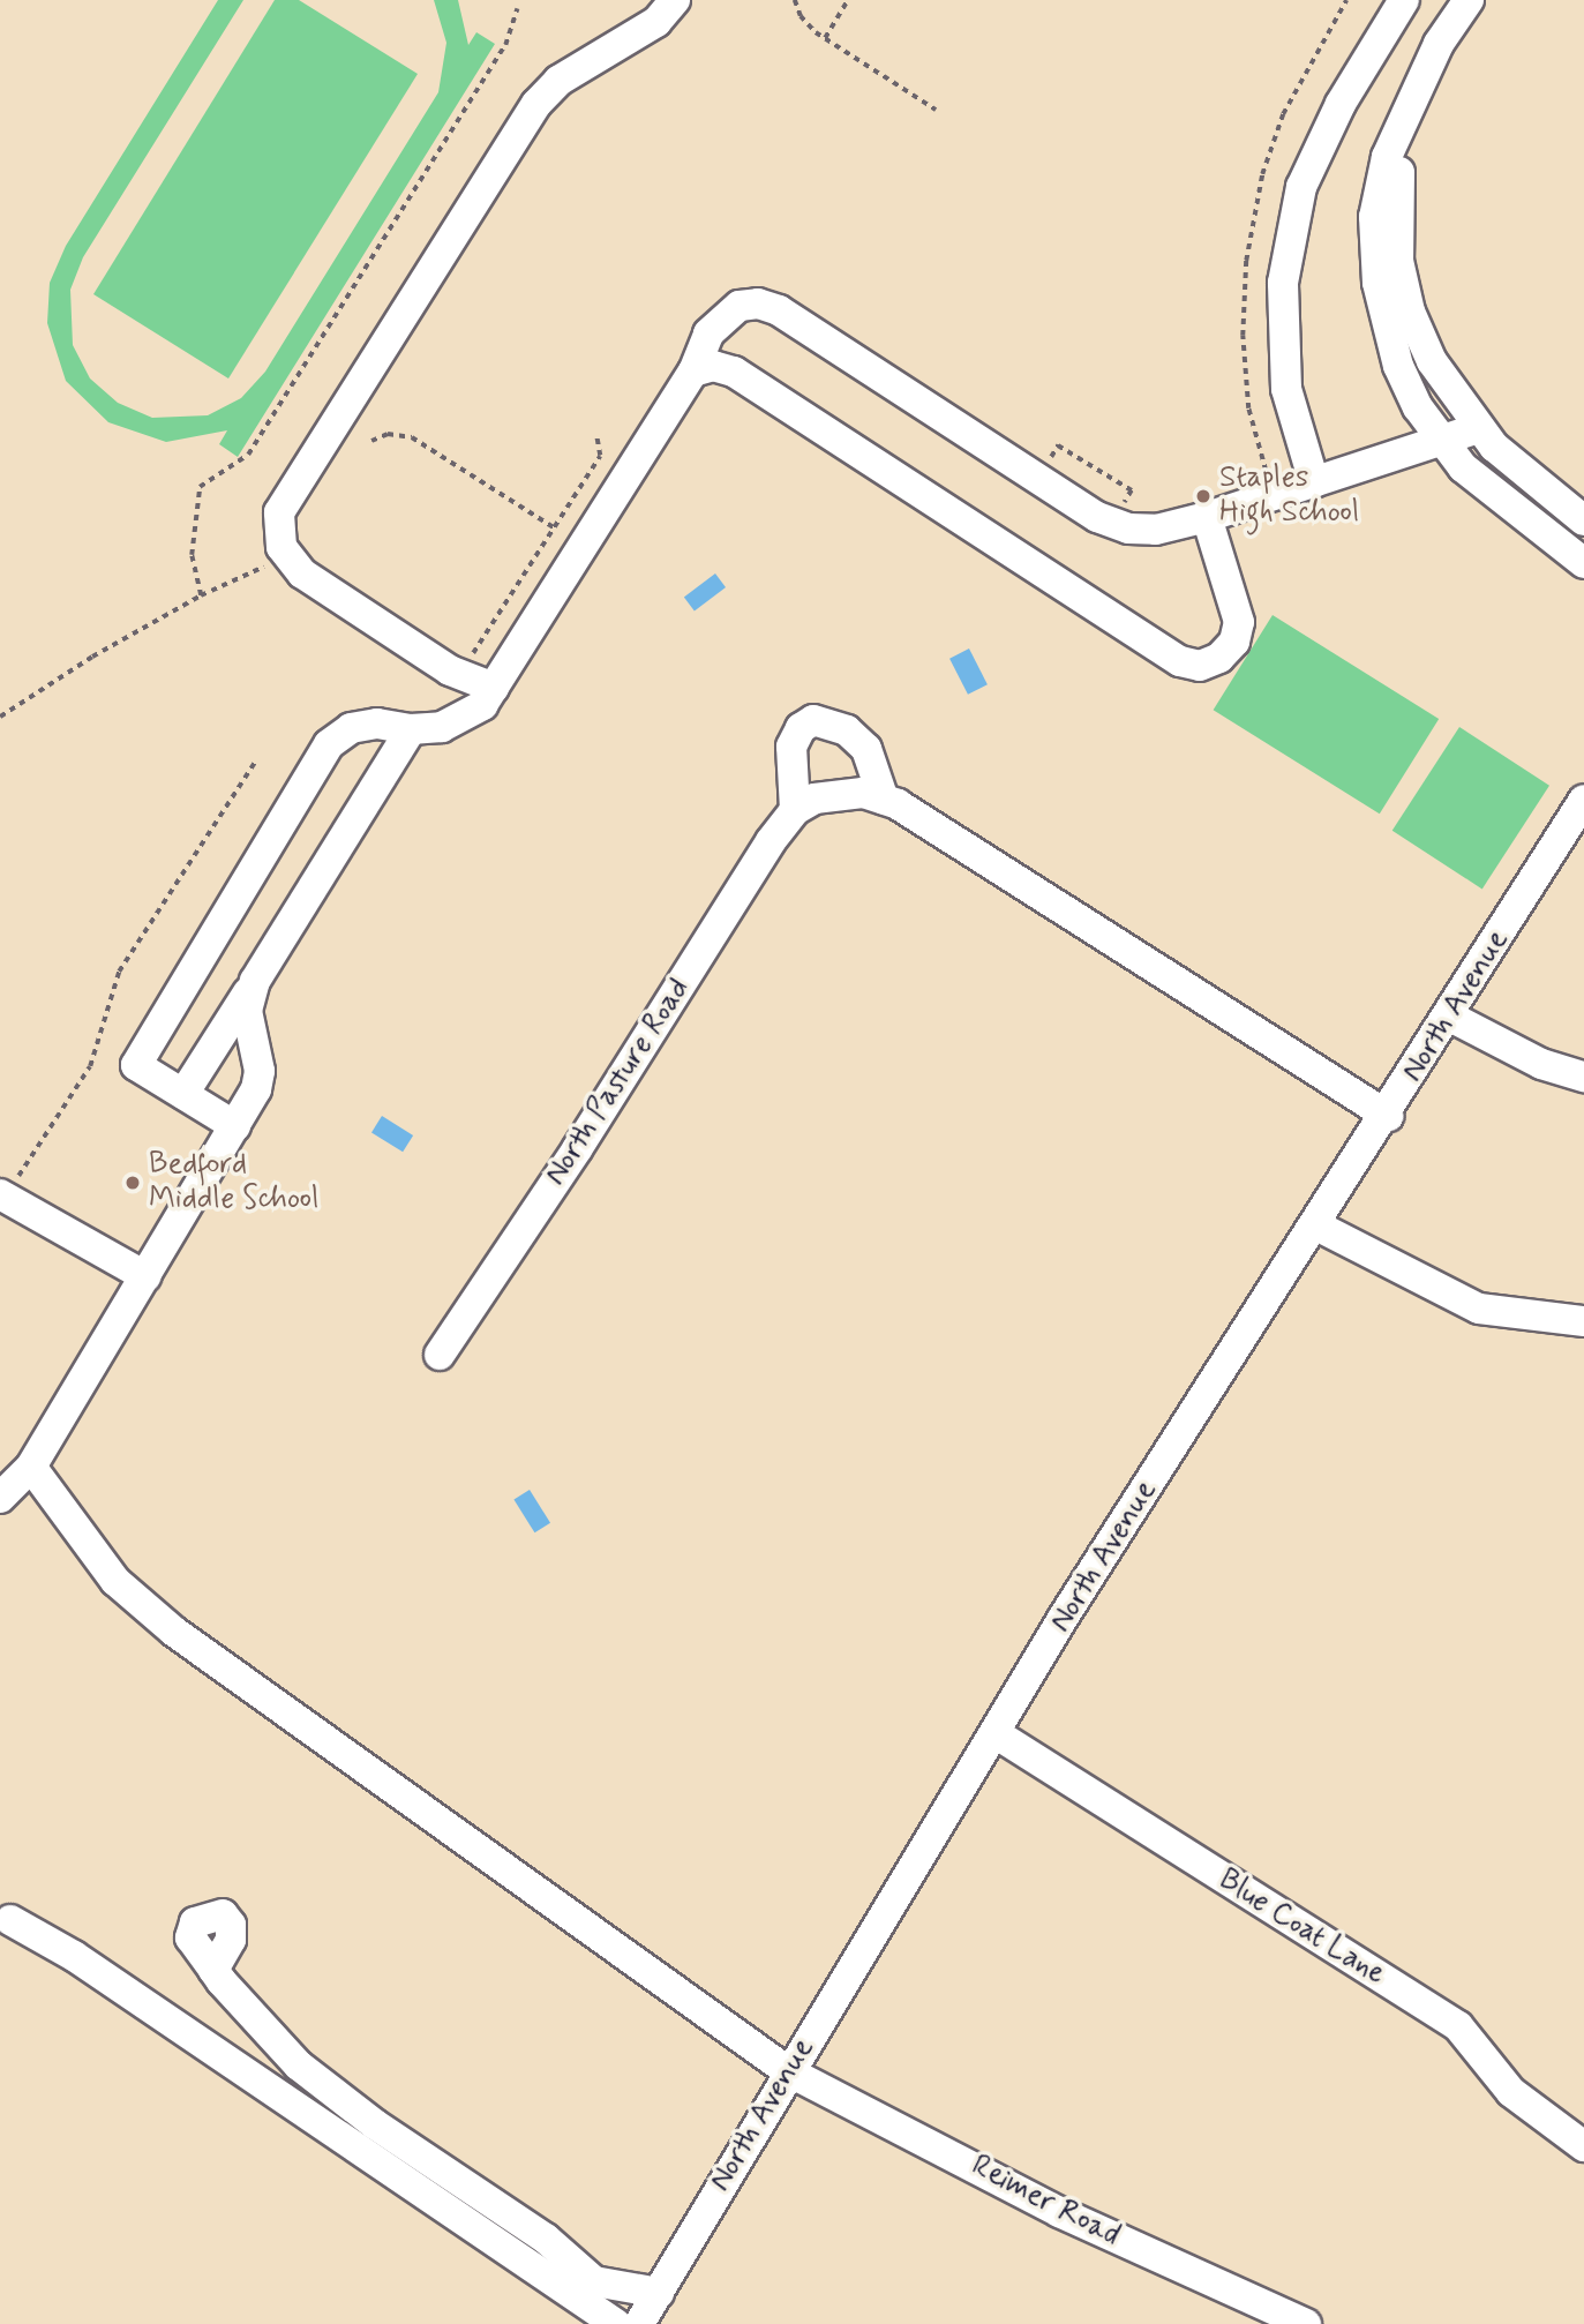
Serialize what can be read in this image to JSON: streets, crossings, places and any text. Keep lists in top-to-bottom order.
{
  "streets": {
    "street": [
      "North Avenue",
      "North Pasture Road",
      "Blue Coat Lane",
      "Reimer Road"
    ]
  },
  "crossings": [
    ["North Avenue", "Blue Coat Lane"],
    ["North Avenue", "Reimer Road"]
  ],
  "places": ["Staples High School", "Bedford Middle School"]
}
